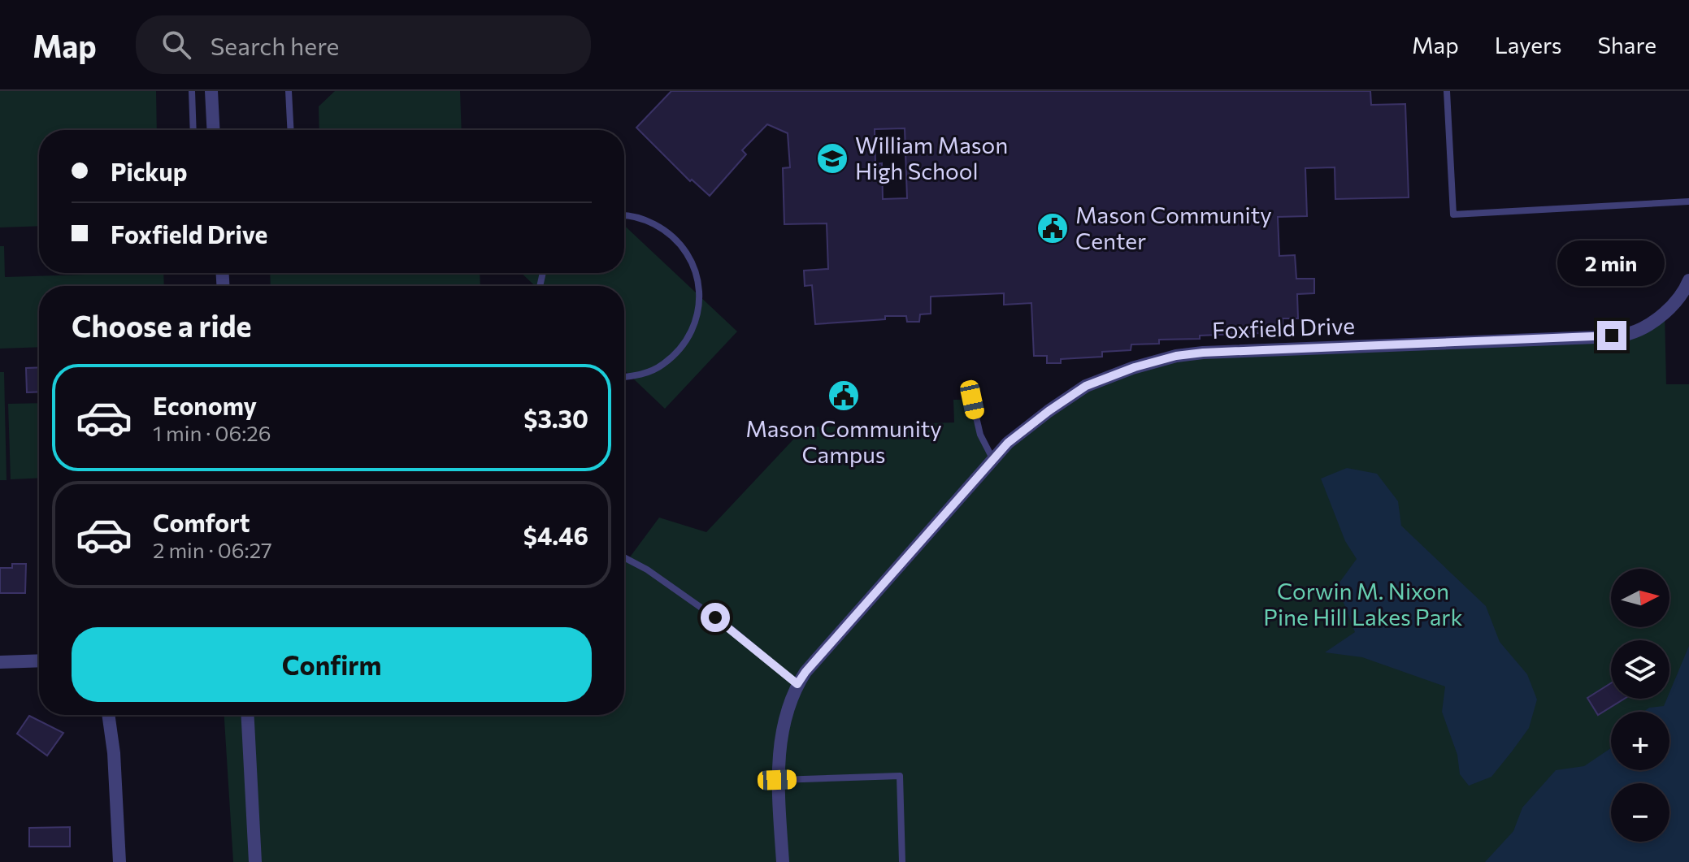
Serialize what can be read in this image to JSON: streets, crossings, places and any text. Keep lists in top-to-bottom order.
{
  "streets": {
    "street": ["Foxfield Drive"]
  },
  "parks": ["Corwin M. Nixon Pine Hill Lakes Park"],
  "places": {
    "school or university": ["William Mason High School"],
    "public building": ["Mason Community Center", "Mason Community Campus"]
  },
  "north": "right",
  "page": {
    "header": "Map",
    "search": "Search here",
    "nav": ["Map", "Layers", "Share"],
    "banner": ["Pickup", "Foxfield Drive"],
    "bubble": "2 min",
    "heading": "Choose a ride",
    "list": [
      {
        "name": "Economy",
        "note": "1 min · 06:26",
        "value": "$3.30"
      },
      {
        "name": "Comfort",
        "note": "2 min · 06:27",
        "value": "$4.46"
      }
    ],
    "map_buttons": ["+", "−"],
    "buttons": "Confirm"
  }
}
